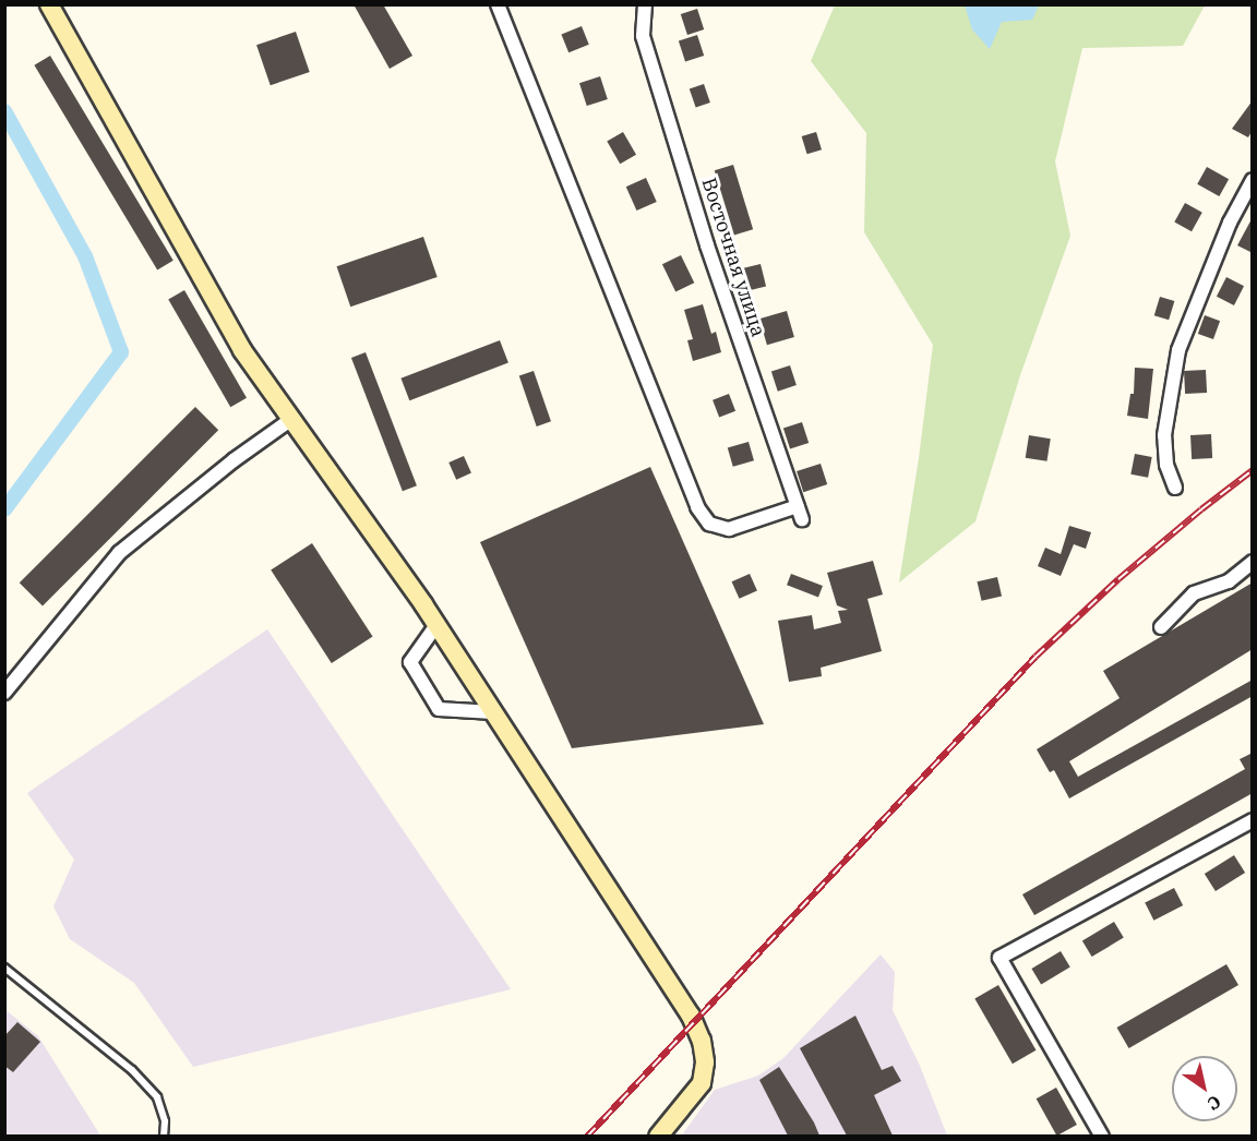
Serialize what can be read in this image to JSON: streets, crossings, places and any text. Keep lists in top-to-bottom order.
{
  "streets": {
    "street": ["Восточная улица"]
  },
  "north": "bottom right"
}
